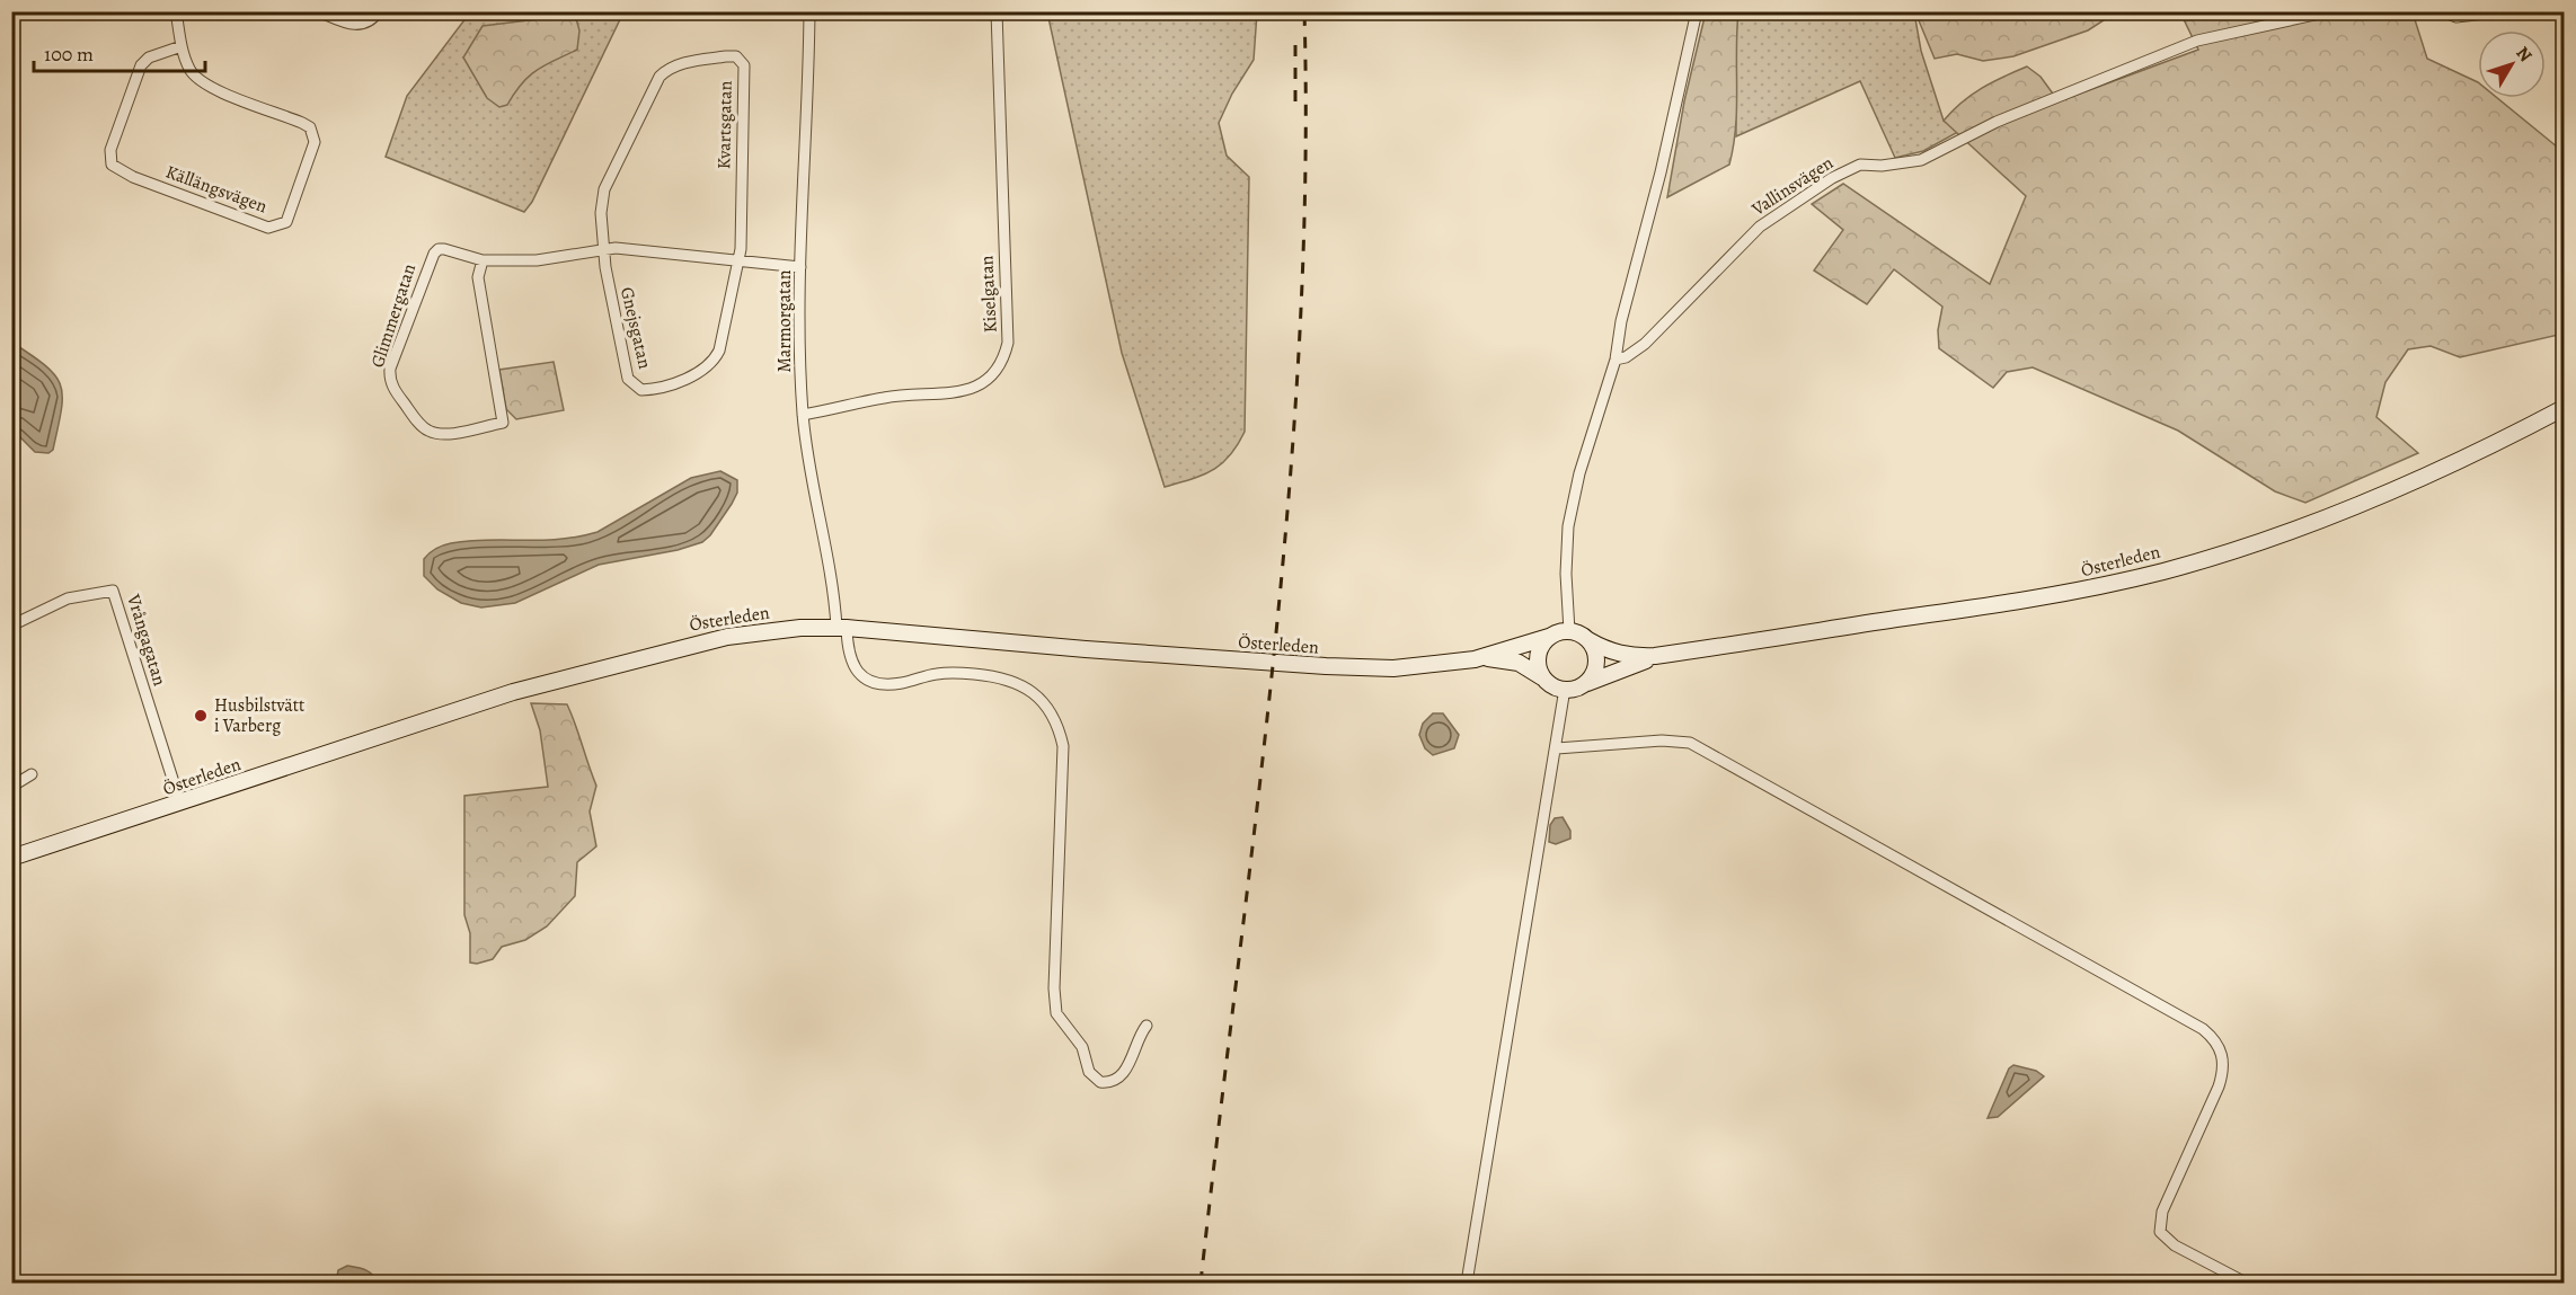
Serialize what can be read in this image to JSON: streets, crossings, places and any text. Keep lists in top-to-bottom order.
{
  "streets": {
    "main road": ["Österleden"],
    "street": [
      "Kvartsgatan",
      "Vallinsvägen",
      "Källängsvägen",
      "Kiselgatan",
      "Glimmergatan",
      "Marmorgatan",
      "Gnejsgatan",
      "Vrångagatan"
    ]
  },
  "crossings": [
    ["Kvartsgatan", "Glimmergatan"],
    ["Kvartsgatan", "Gnejsgatan"],
    ["Kiselgatan", "Marmorgatan"],
    ["Glimmergatan", "Marmorgatan"],
    ["Glimmergatan", "Gnejsgatan"],
    ["Marmorgatan", "Österleden"],
    ["Österleden", "Vrångagatan"]
  ],
  "places": ["Husbilstvätt i Varberg"],
  "scale_bar": "100 m",
  "north": "top right"
}
